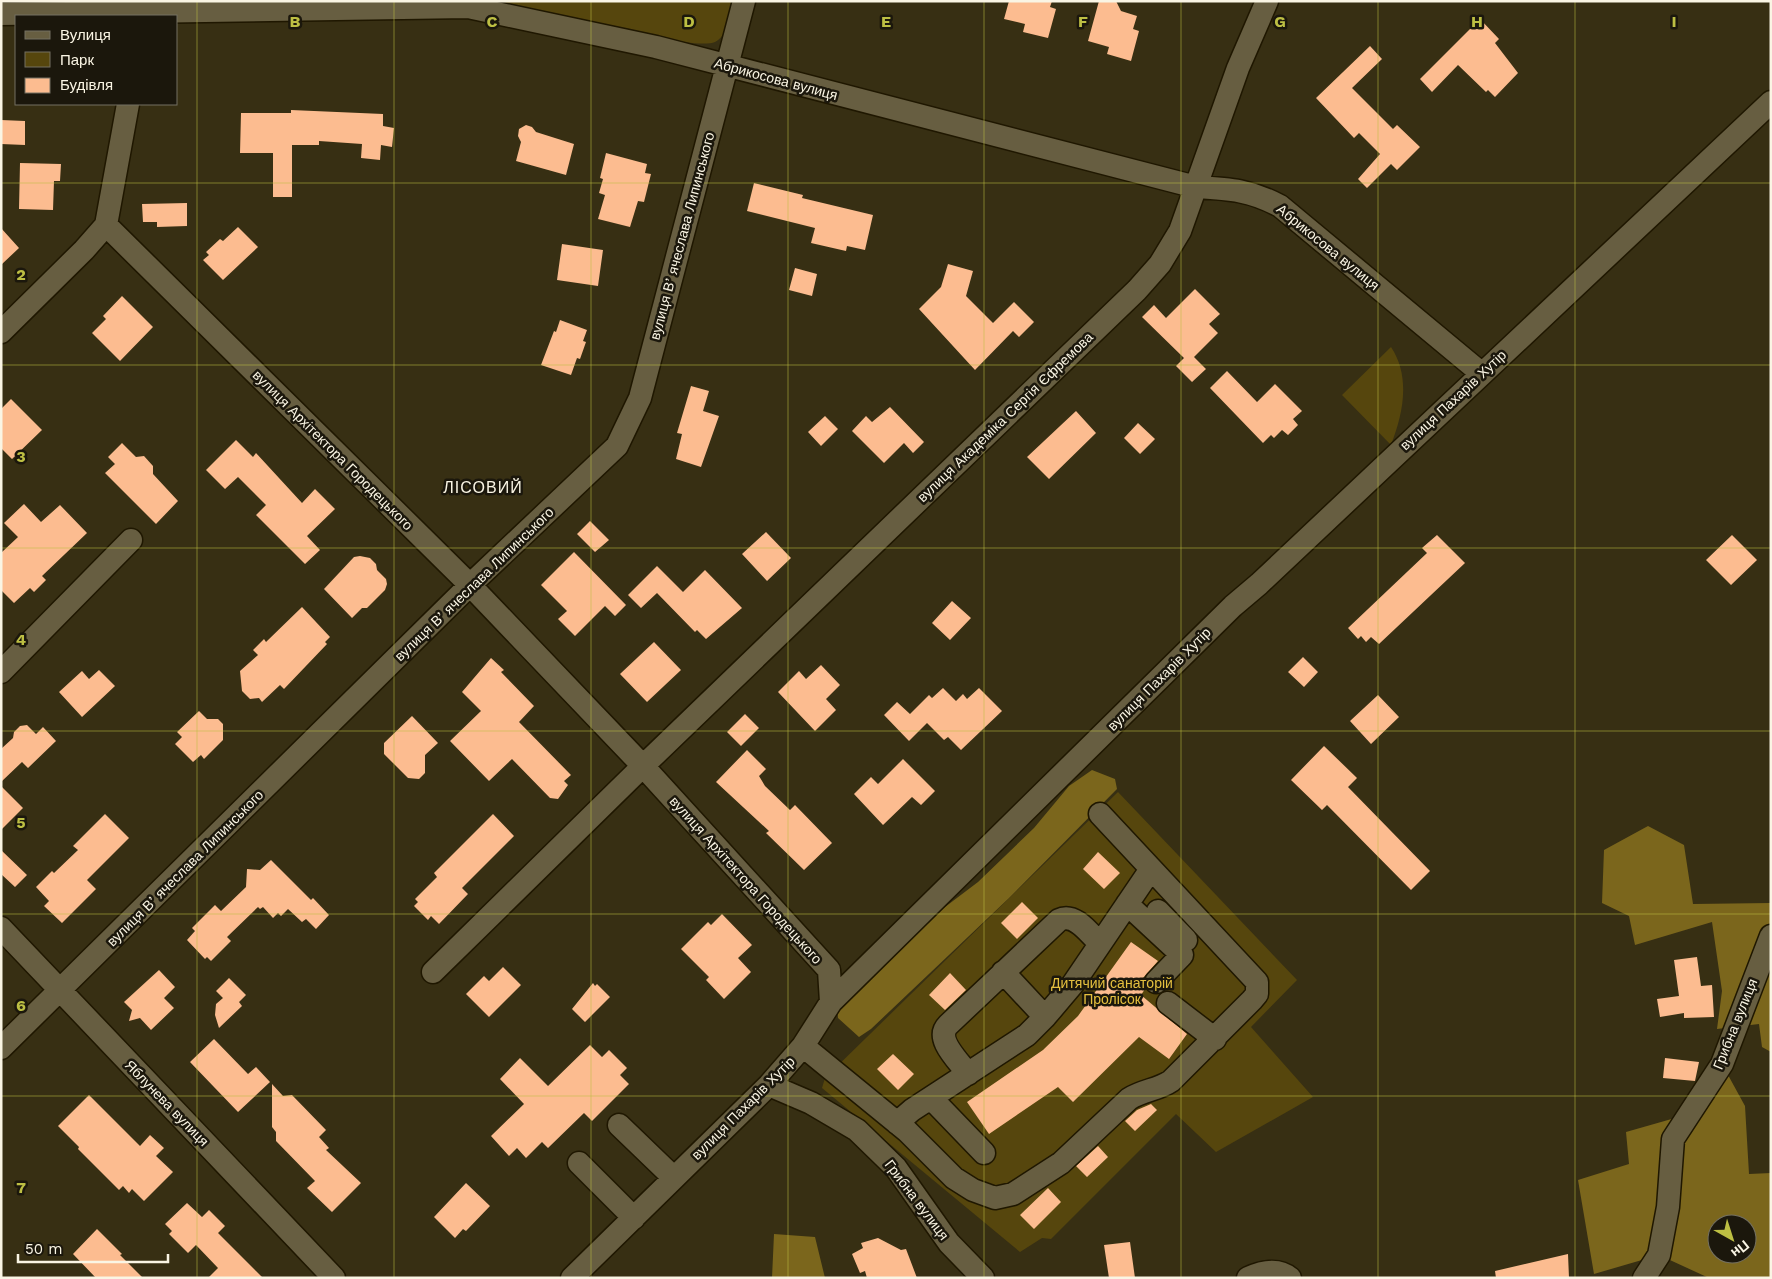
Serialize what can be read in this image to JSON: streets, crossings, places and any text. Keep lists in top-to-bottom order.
{
  "streets": {
    "street": [
      "Абрикосова вулиця",
      "вулиця Вʼячеслава Липинського",
      "вулиця Пахарів Хутір",
      "вулиця Академіка Сергія Єфремова",
      "вулиця Архітектора Городецького",
      "Грибна вулиця",
      "Яблунева вулиця"
    ]
  },
  "crossings": [
    ["Абрикосова вулиця", "вулиця Вʼячеслава Липинського"],
    ["Абрикосова вулиця", "вулиця Пахарів Хутір"],
    ["Абрикосова вулиця", "вулиця Академіка Сергія Єфремова"],
    ["вулиця Вʼячеслава Липинського", "вулиця Архітектора Городецького"],
    ["вулиця Вʼячеслава Липинського", "Яблунева вулиця"],
    ["вулиця Пахарів Хутір", "вулиця Архітектора Городецького"],
    ["вулиця Пахарів Хутір", "Грибна вулиця"],
    ["вулиця Академіка Сергія Єфремова", "вулиця Архітектора Городецького"]
  ],
  "districts": ["ЛІСОВИЙ"],
  "parks": ["Дитячий санаторій Пролісок"],
  "legend": ["Вулиця", "Парк", "Будівля"],
  "scale_bar": "50 m",
  "north": "bottom right",
  "grid": {
    "columns": [
      "B",
      "C",
      "D",
      "E",
      "F",
      "G",
      "H",
      "I"
    ],
    "rows": [
      "2",
      "3",
      "4",
      "5",
      "6",
      "7"
    ]
  }
}
